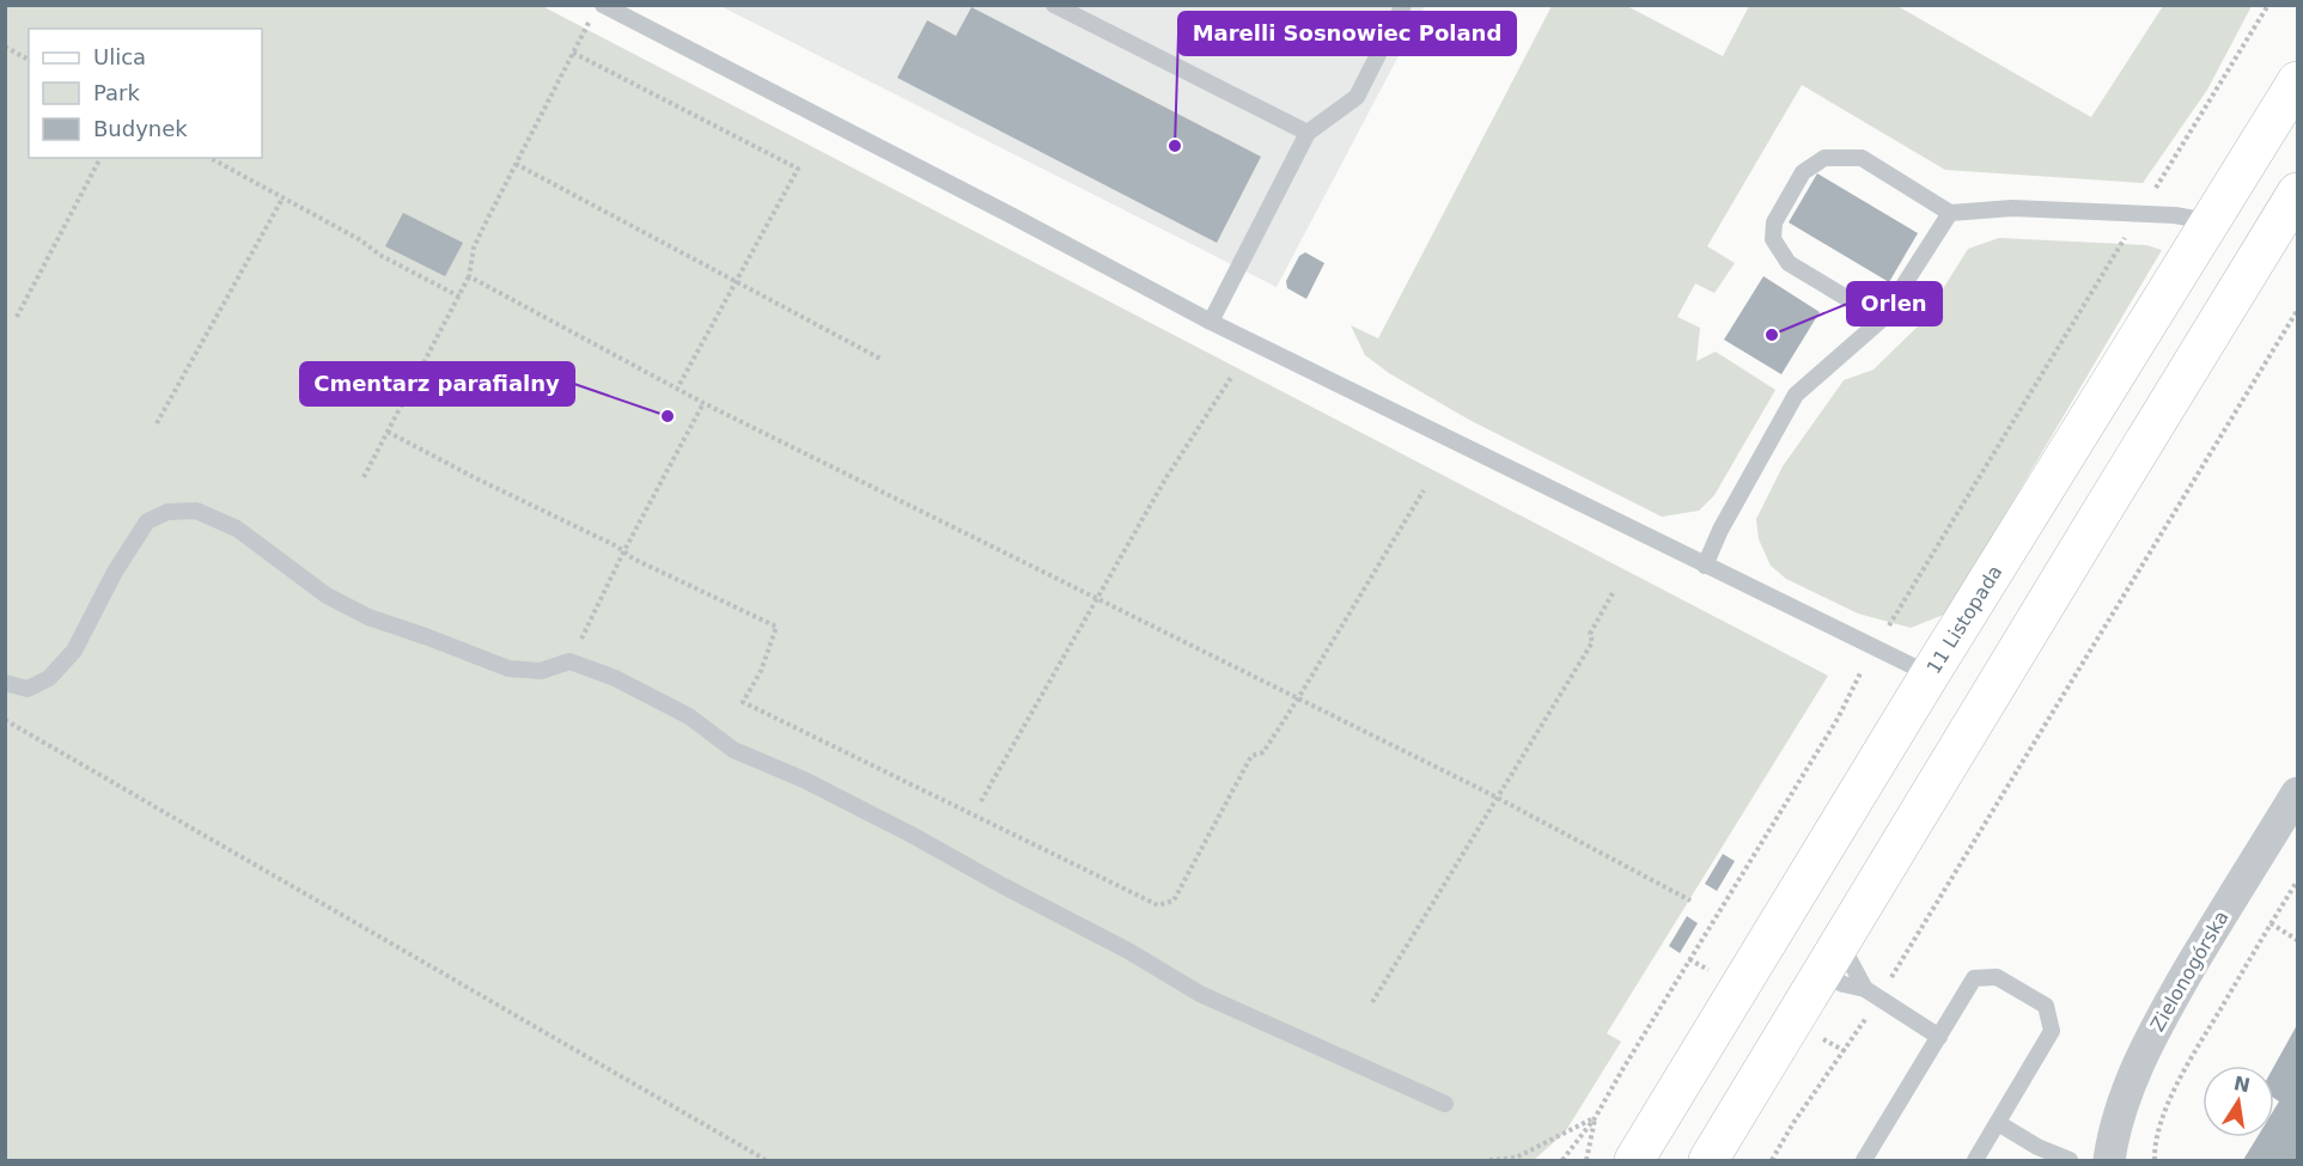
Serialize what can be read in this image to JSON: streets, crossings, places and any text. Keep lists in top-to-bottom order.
{
  "streets": {
    "main road": ["11 Listopada"],
    "street": ["Zielonogórska"]
  },
  "places": ["Marelli Sosnowiec Poland", "Orlen", "Cmentarz parafialny"],
  "legend": ["Ulica", "Park", "Budynek"],
  "north": "top"
}
